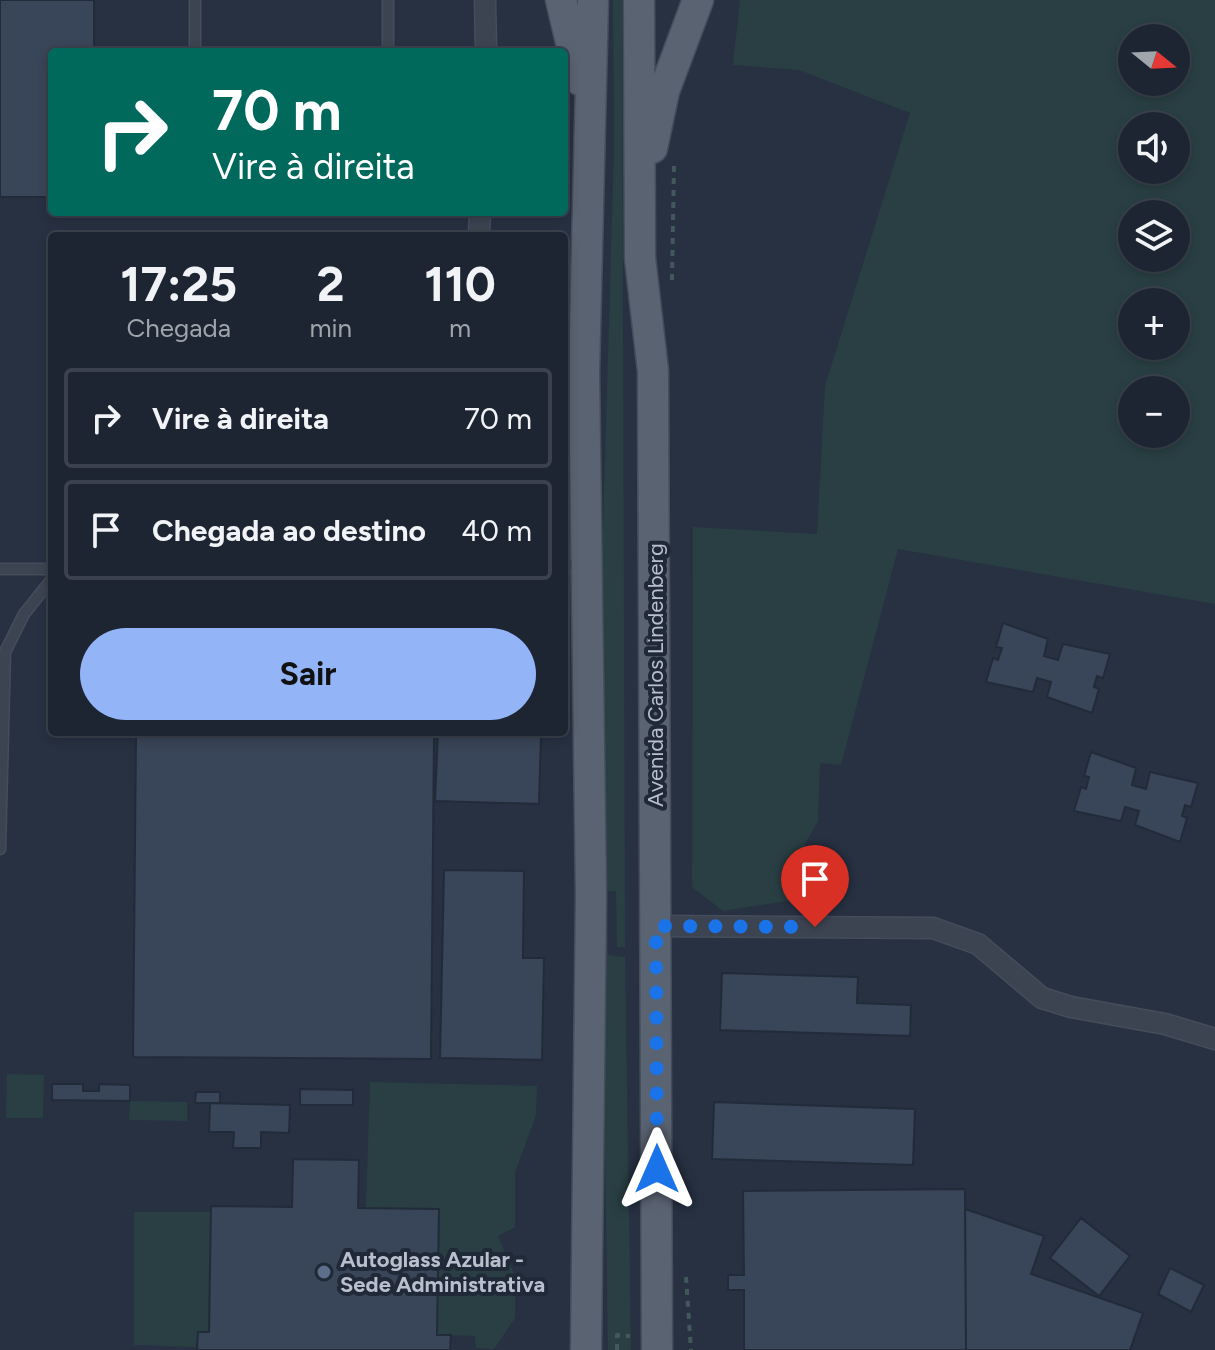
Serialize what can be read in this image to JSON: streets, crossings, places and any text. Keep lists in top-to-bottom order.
{
  "streets": {
    "main road": ["Avenida Carlos Lindenberg"]
  },
  "places": ["Autoglass Azular - Sede Administrativa"],
  "north": "right",
  "page": {
    "map_buttons": ["+", "−"],
    "turn": ["70 m", "Vire à direita"],
    "eta": [
      "17:25",
      "Chegada",
      "2",
      "min",
      "110",
      "m"
    ],
    "list": [
      {
        "name": "Vire à direita",
        "value": "70 m"
      },
      {
        "name": "Chegada ao destino",
        "value": "40 m"
      }
    ],
    "buttons": "Sair"
  }
}
